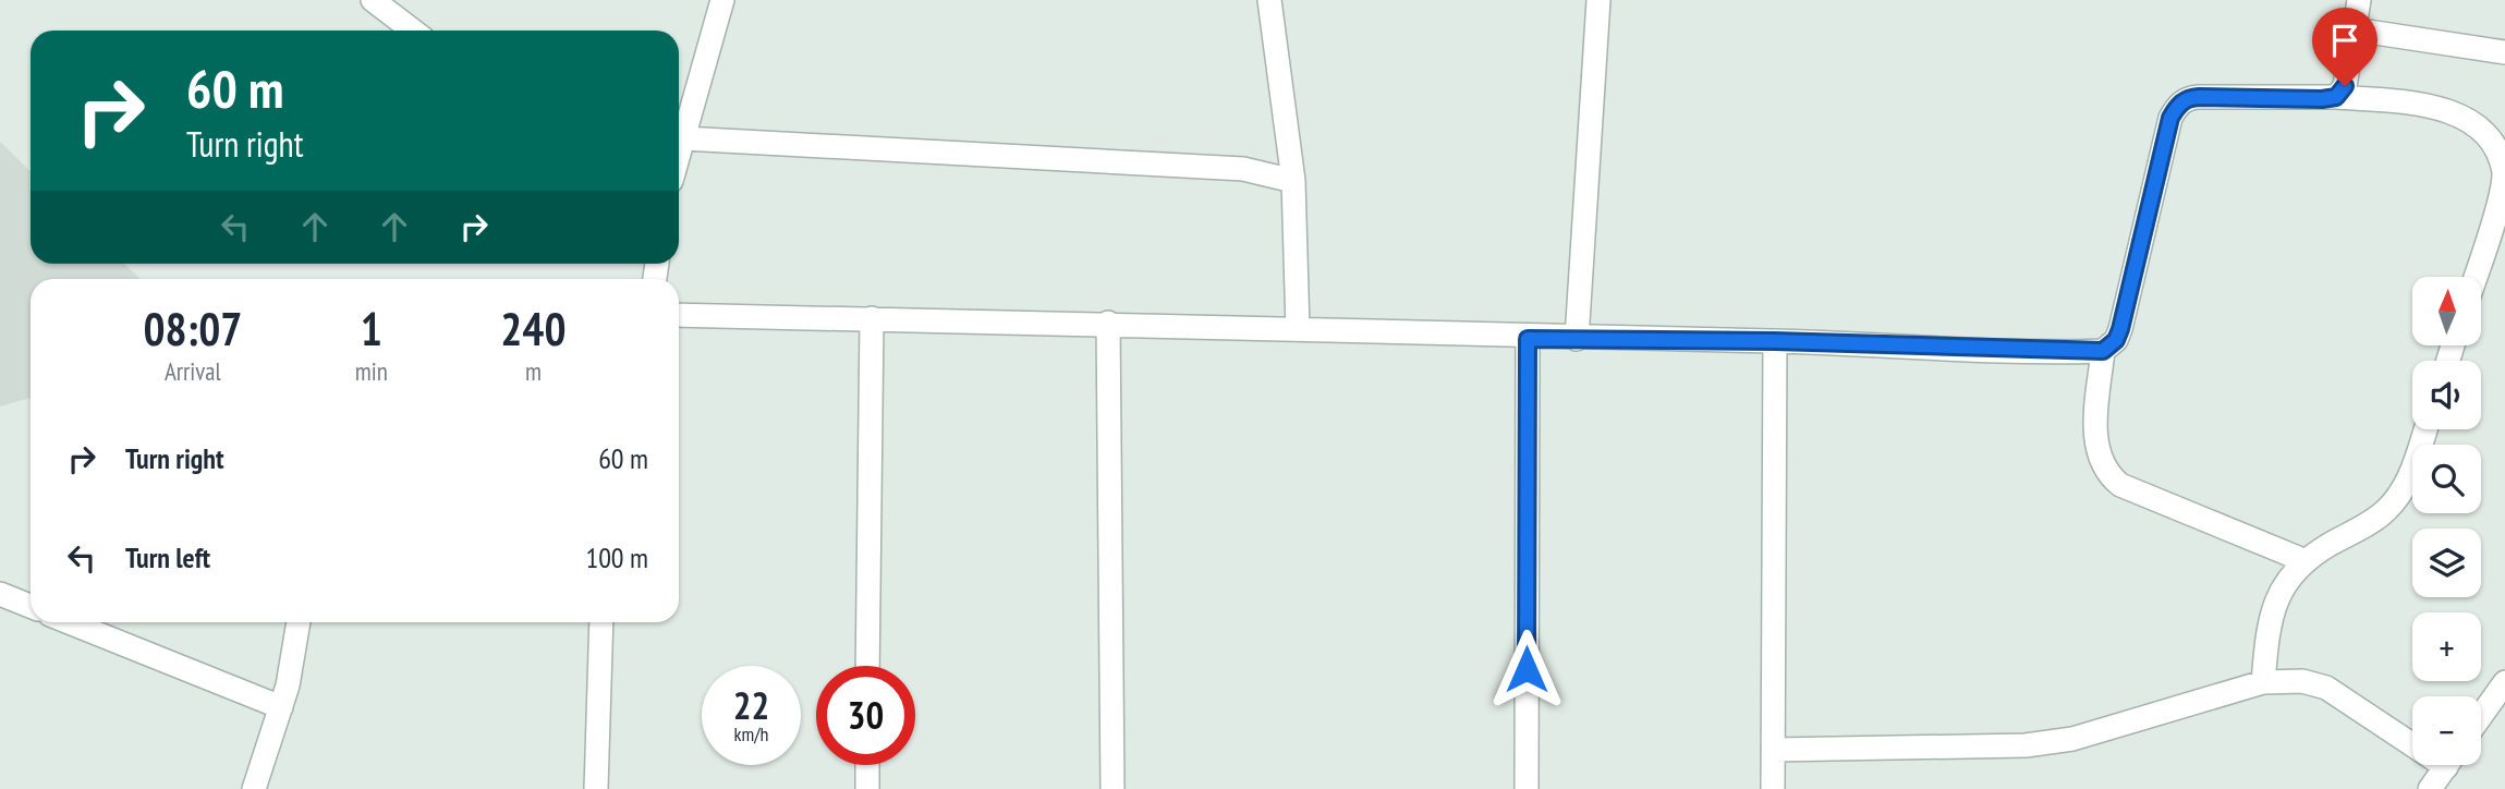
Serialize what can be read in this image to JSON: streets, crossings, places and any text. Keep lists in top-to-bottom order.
{
  "north": "top",
  "page": {
    "turn": ["60 m", "Turn right"],
    "map_buttons": ["+", "−"],
    "eta": [
      "08:07",
      "Arrival",
      "1",
      "min",
      "240",
      "m"
    ],
    "list": [
      {
        "name": "Turn right",
        "value": "60 m"
      },
      {
        "name": "Turn left",
        "value": "100 m"
      }
    ],
    "speed": "22 km/h",
    "limit": "30"
  }
}
